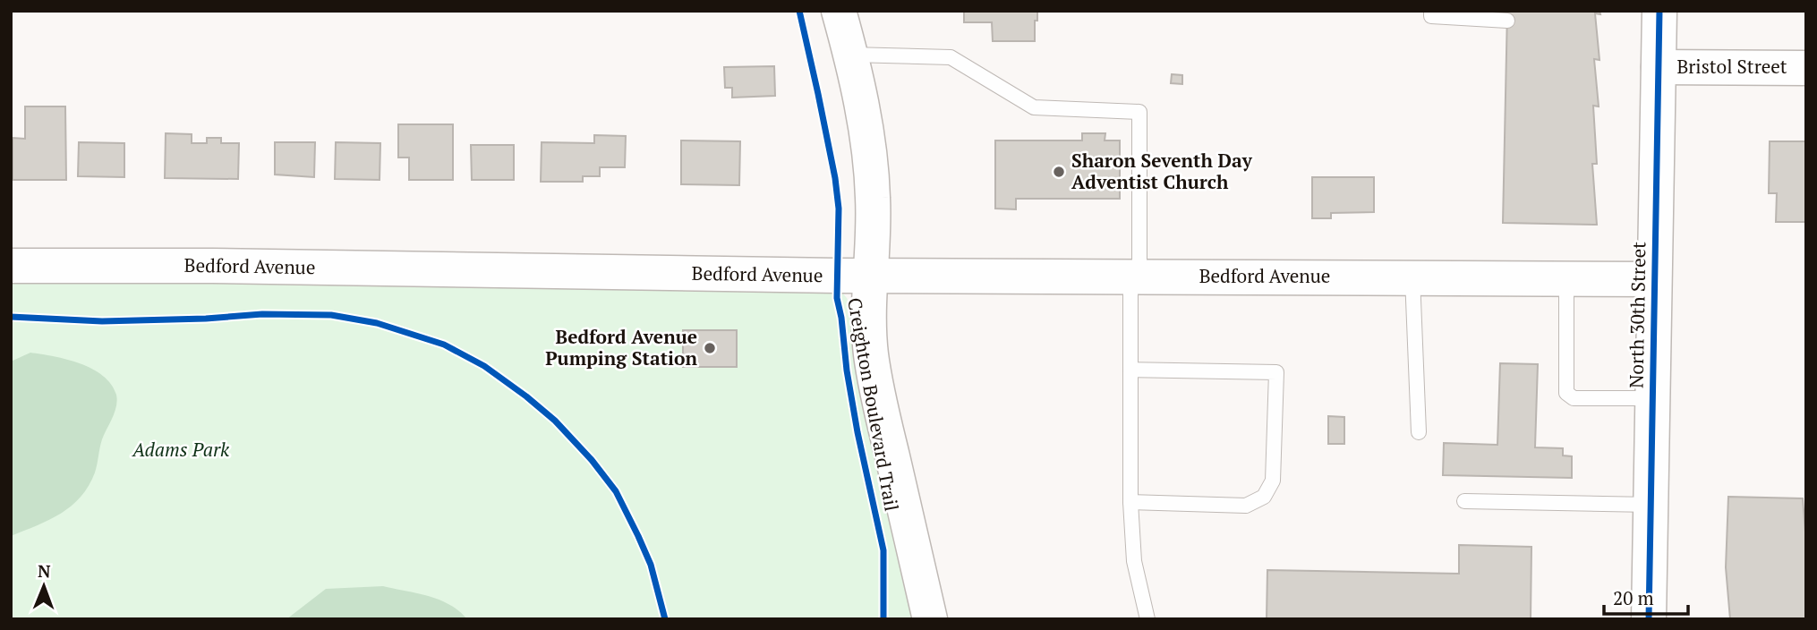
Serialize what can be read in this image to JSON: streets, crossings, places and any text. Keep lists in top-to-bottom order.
{
  "streets": {
    "street": ["Bristol Street", "Bedford Avenue", "North 30th Street"],
    "cycle path": ["Creighton Boulevard Trail"]
  },
  "crossings": [
    ["Bristol Street", "North 30th Street"],
    ["Bedford Avenue", "North 30th Street"]
  ],
  "parks": ["Adams Park"],
  "places": ["Sharon Seventh Day Adventist Church", "Bedford Avenue Pumping Station"],
  "scale_bar": "20 m",
  "north": "top"
}
